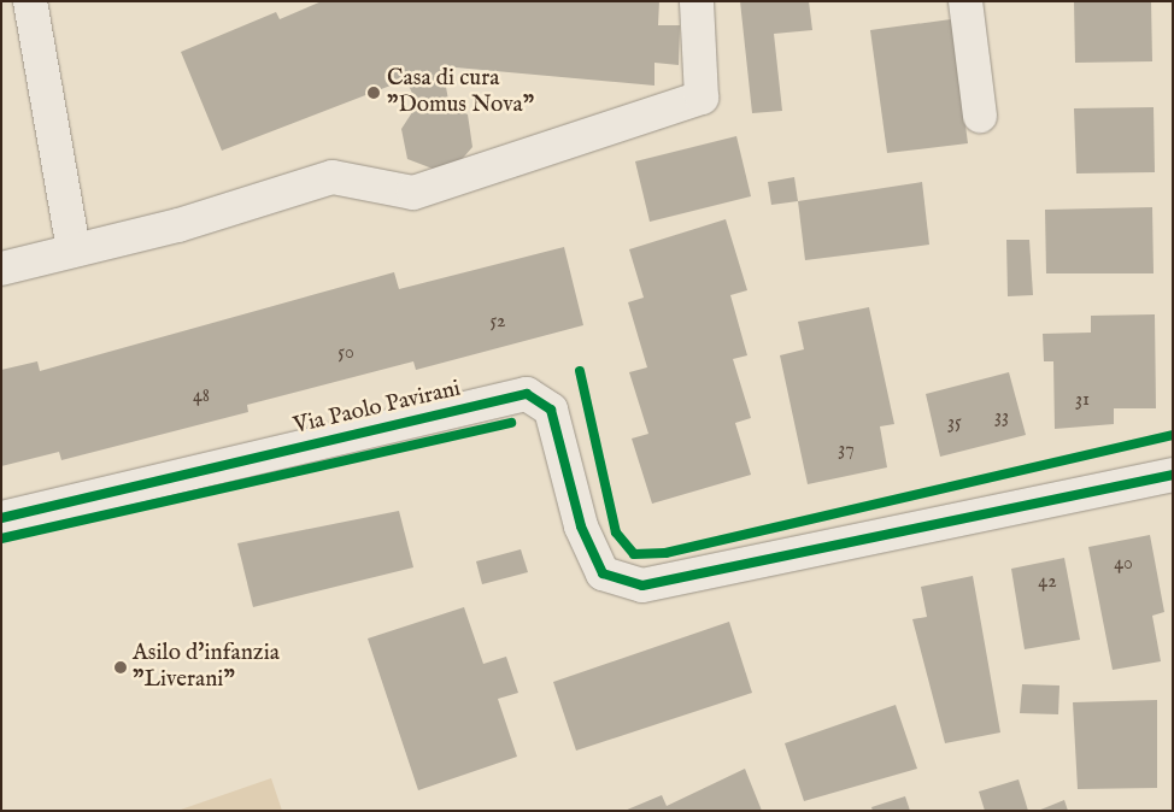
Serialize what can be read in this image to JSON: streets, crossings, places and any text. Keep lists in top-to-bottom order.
{
  "streets": {
    "street": ["Via Paolo Pavirani"]
  },
  "places": ["Casa di cura \"Domus Nova\"", "Asilo d'infanzia \"Liverani\""],
  "house_numbers": [
    "52",
    "50",
    "48",
    "31",
    "33",
    "35",
    "37",
    "40",
    "42"
  ]
}
